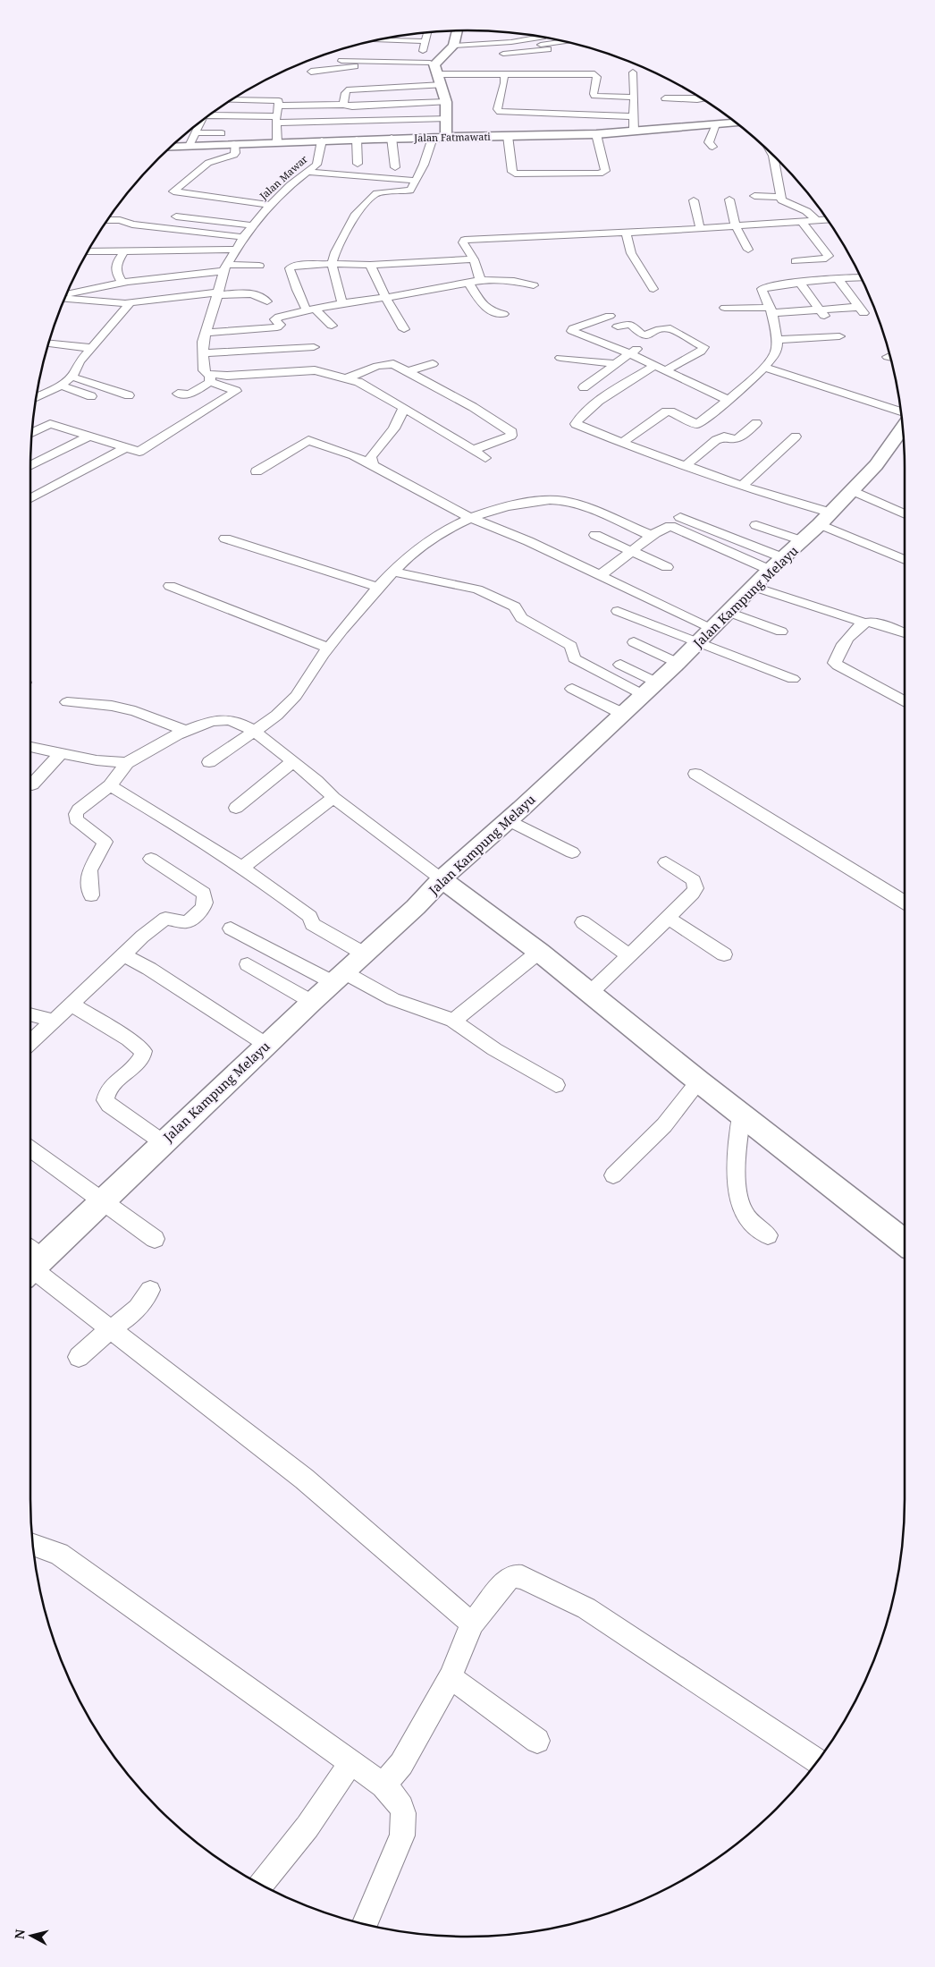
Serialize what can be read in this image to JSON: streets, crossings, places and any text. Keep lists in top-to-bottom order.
{
  "streets": {
    "street": ["Jalan Fatmawati", "Jalan Mawar", "Jalan Kampung Melayu"]
  },
  "crossings": [
    ["Jalan Fatmawati", "Jalan Mawar"]
  ],
  "north": "left"
}
